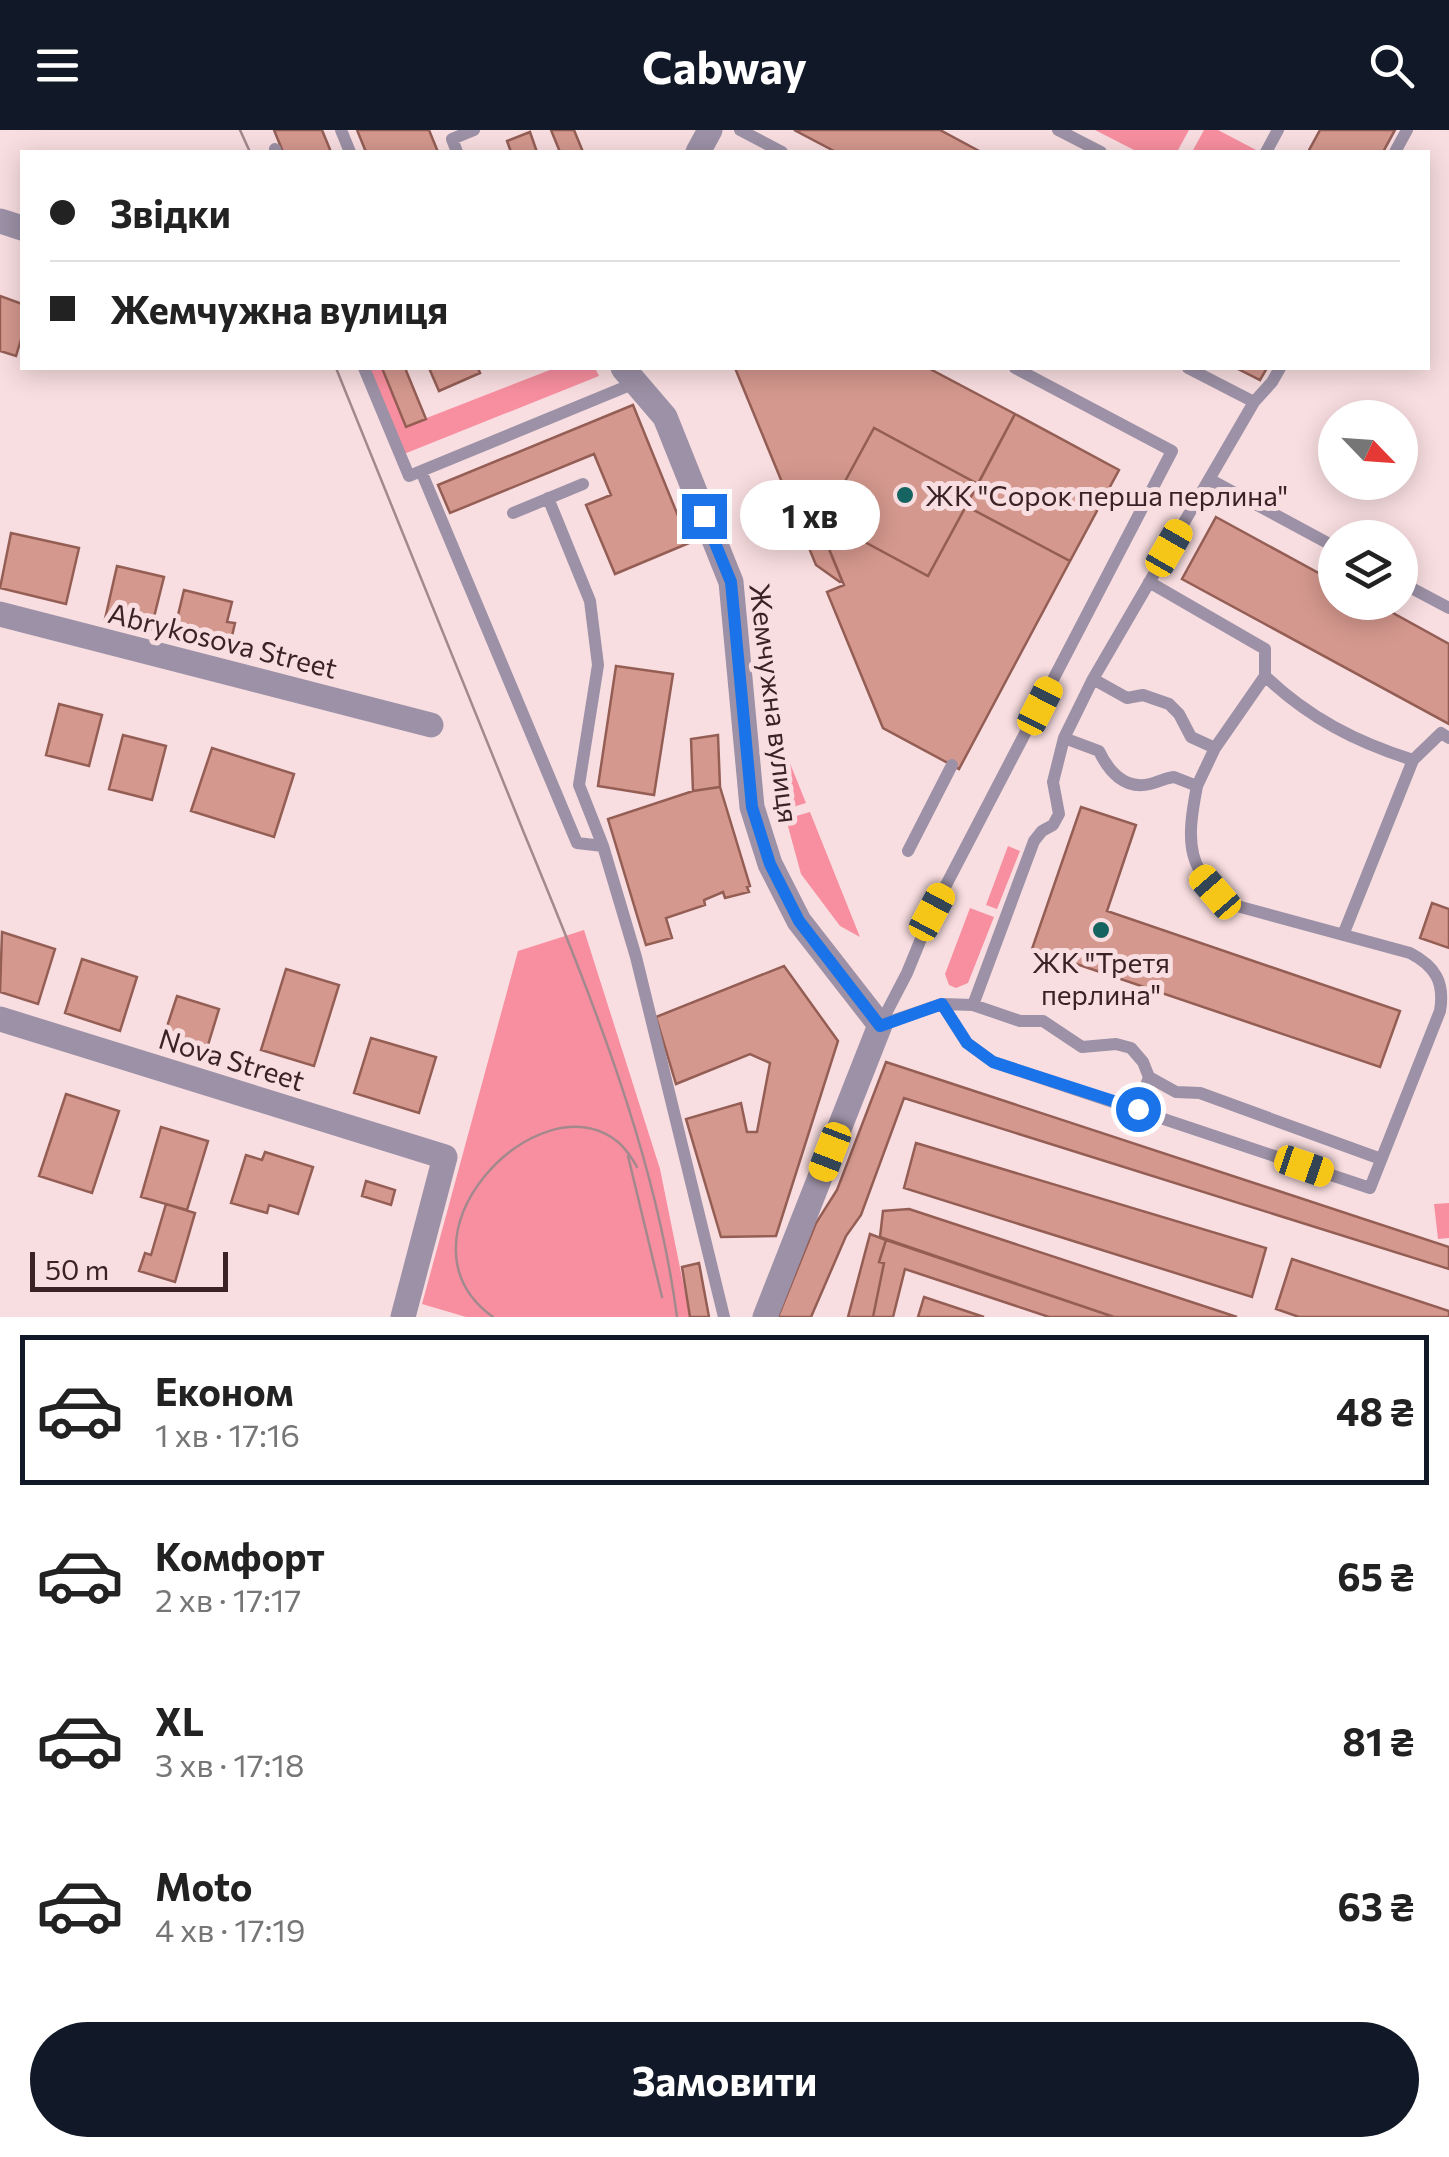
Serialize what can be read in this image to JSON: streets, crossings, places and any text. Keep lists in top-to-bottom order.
{
  "streets": {
    "street": ["Abrykosova Street", "Жемчужна вулиця", "Nova Street"]
  },
  "places": ["ЖК \"Сорок перша перлина\"", "ЖК \"Третя перлина\""],
  "scale_bar": "50 m",
  "north": "bottom right",
  "page": {
    "header": "Cabway",
    "banner": ["Звідки", "Жемчужна вулиця"],
    "bubble": "1 хв",
    "scale": "50 m",
    "list": [
      {
        "name": "Економ",
        "note": "1 хв · 17:16",
        "value": "48 ₴"
      },
      {
        "name": "Комфорт",
        "note": "2 хв · 17:17",
        "value": "65 ₴"
      },
      {
        "name": "XL",
        "note": "3 хв · 17:18",
        "value": "81 ₴"
      },
      {
        "name": "Moto",
        "note": "4 хв · 17:19",
        "value": "63 ₴"
      }
    ],
    "buttons": "Замовити"
  }
}
